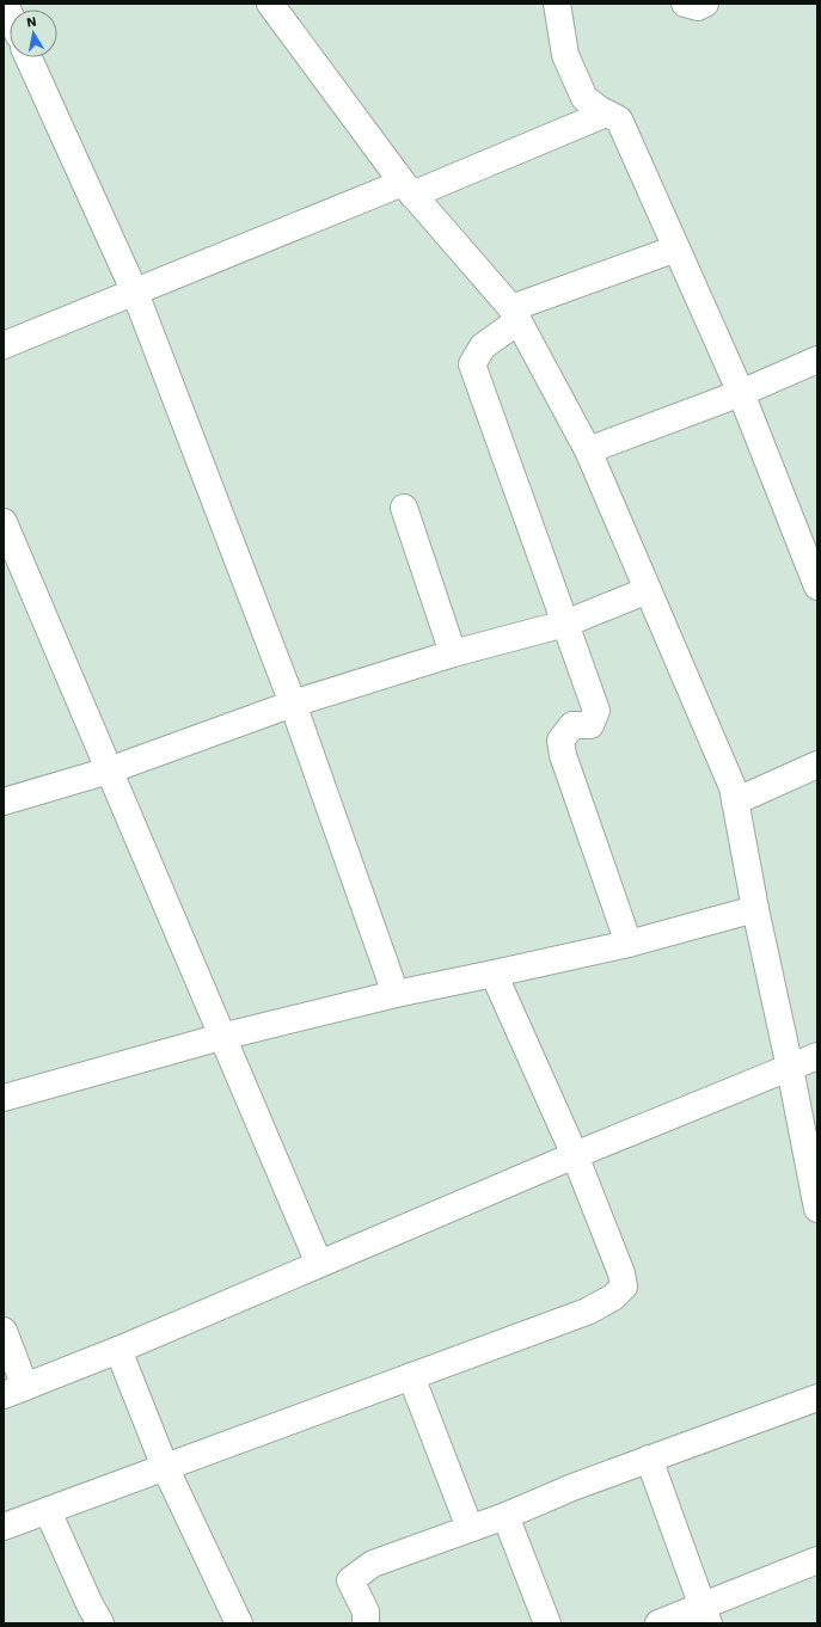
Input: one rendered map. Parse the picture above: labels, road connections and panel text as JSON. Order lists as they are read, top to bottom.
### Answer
{
  "north": "top"
}
